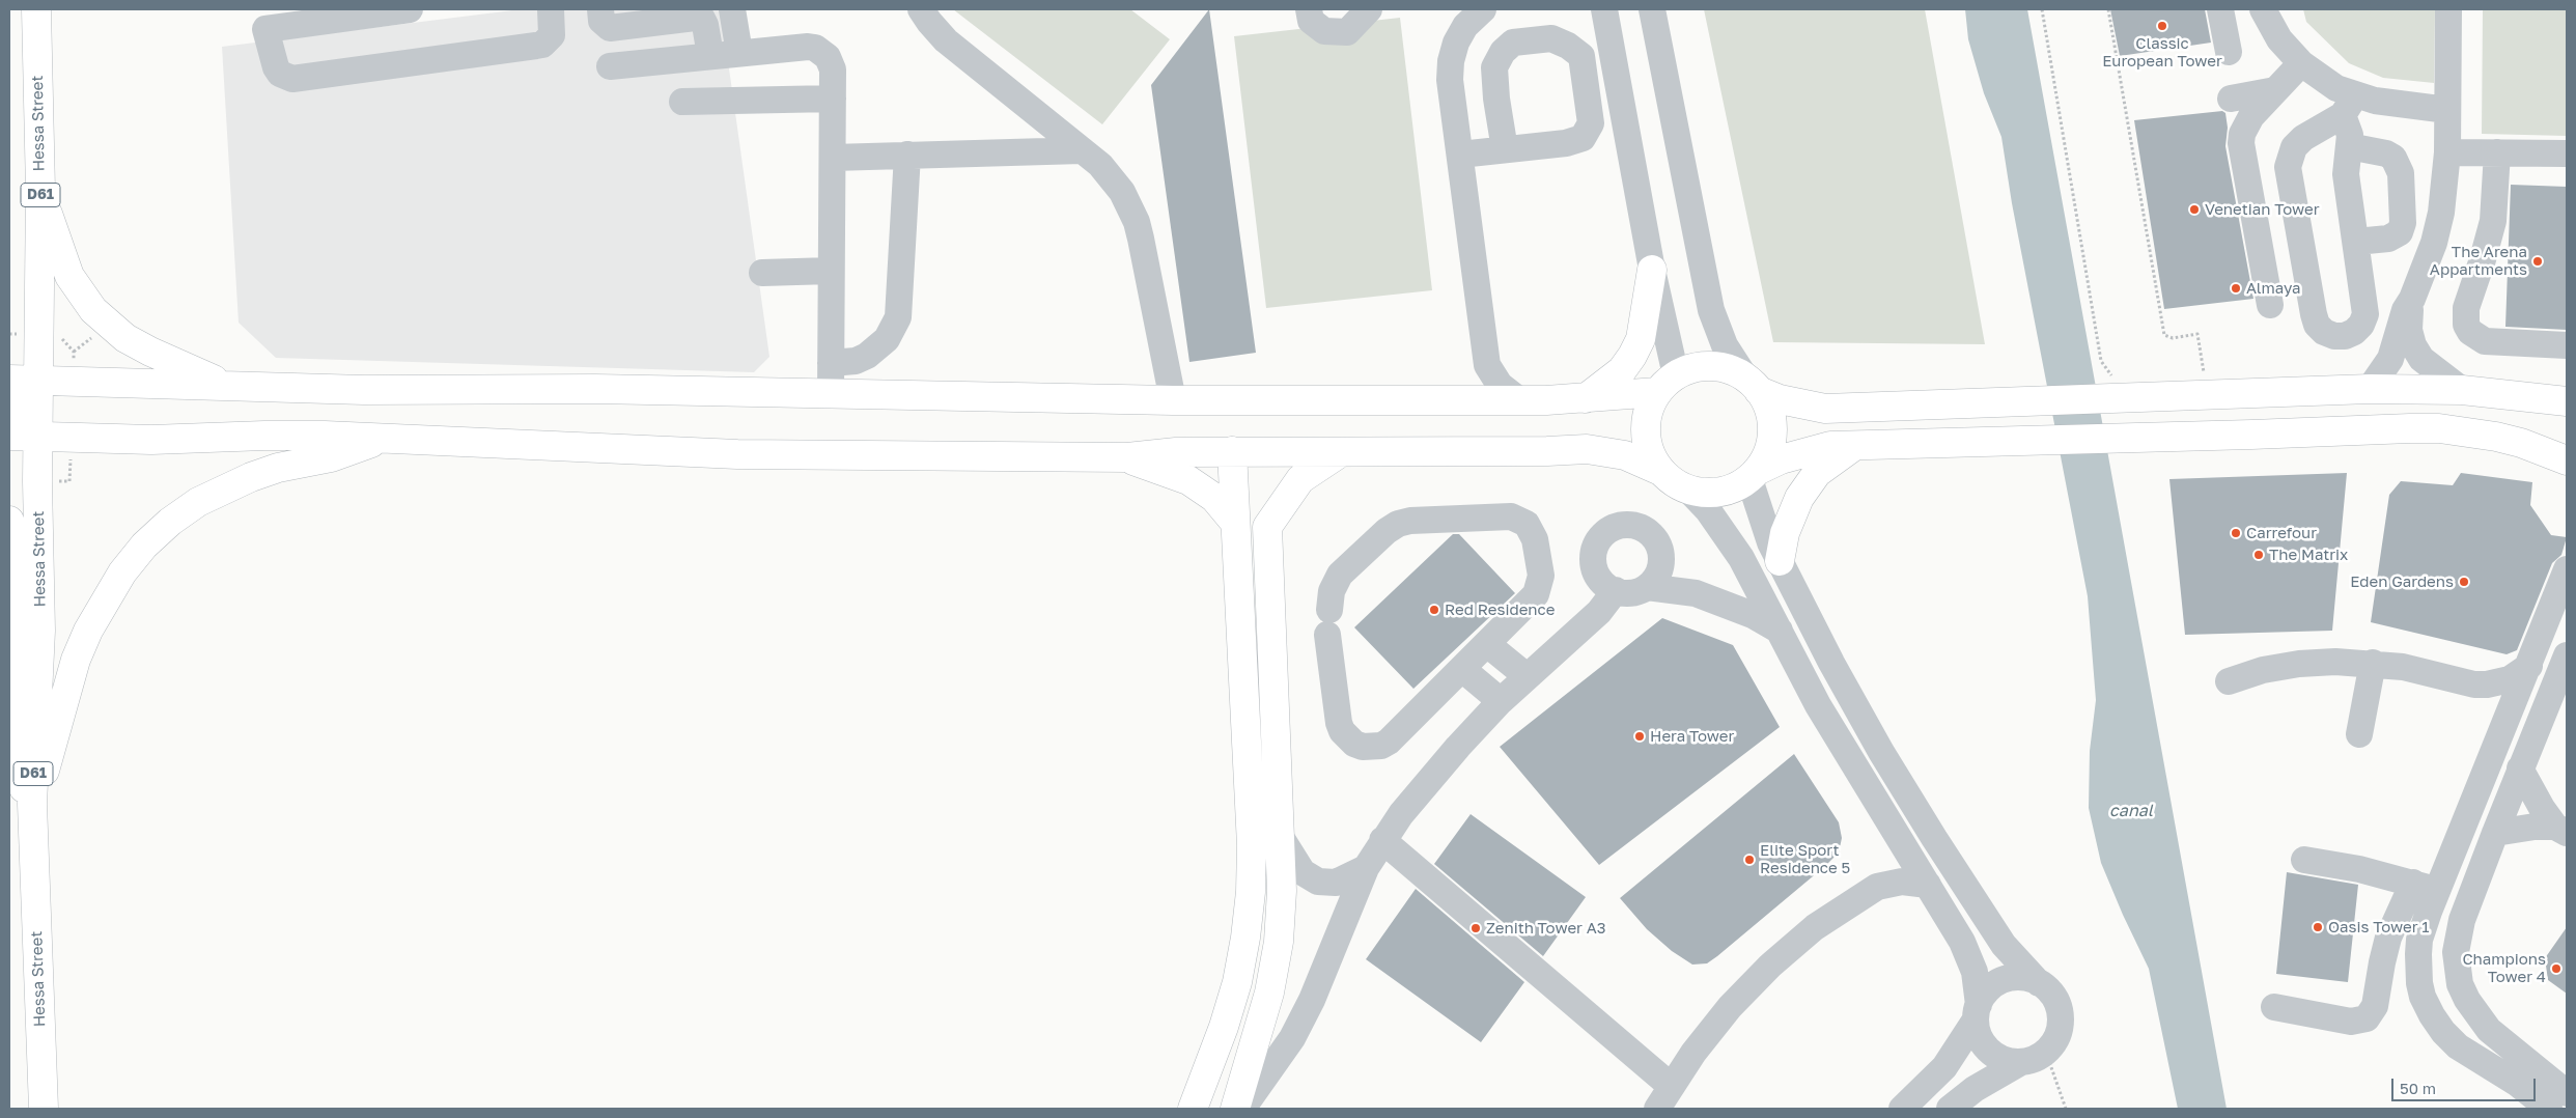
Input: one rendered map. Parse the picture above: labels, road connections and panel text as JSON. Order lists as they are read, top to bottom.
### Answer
{
  "streets": {
    "main road": ["Hessa Street", "D61"]
  },
  "water": ["canal"],
  "places": [
    "Classic European Tower",
    "Venetian Tower",
    "The Arena Appartments",
    "Almaya",
    "Carrefour",
    "The Matrix",
    "Eden Gardens",
    "Red Residence",
    "Hera Tower",
    "Elite Sport Residence 5",
    "Oasis Tower 1",
    "Zenith Tower A3",
    "Champions Tower 4"
  ],
  "scale_bar": "50 m"
}
